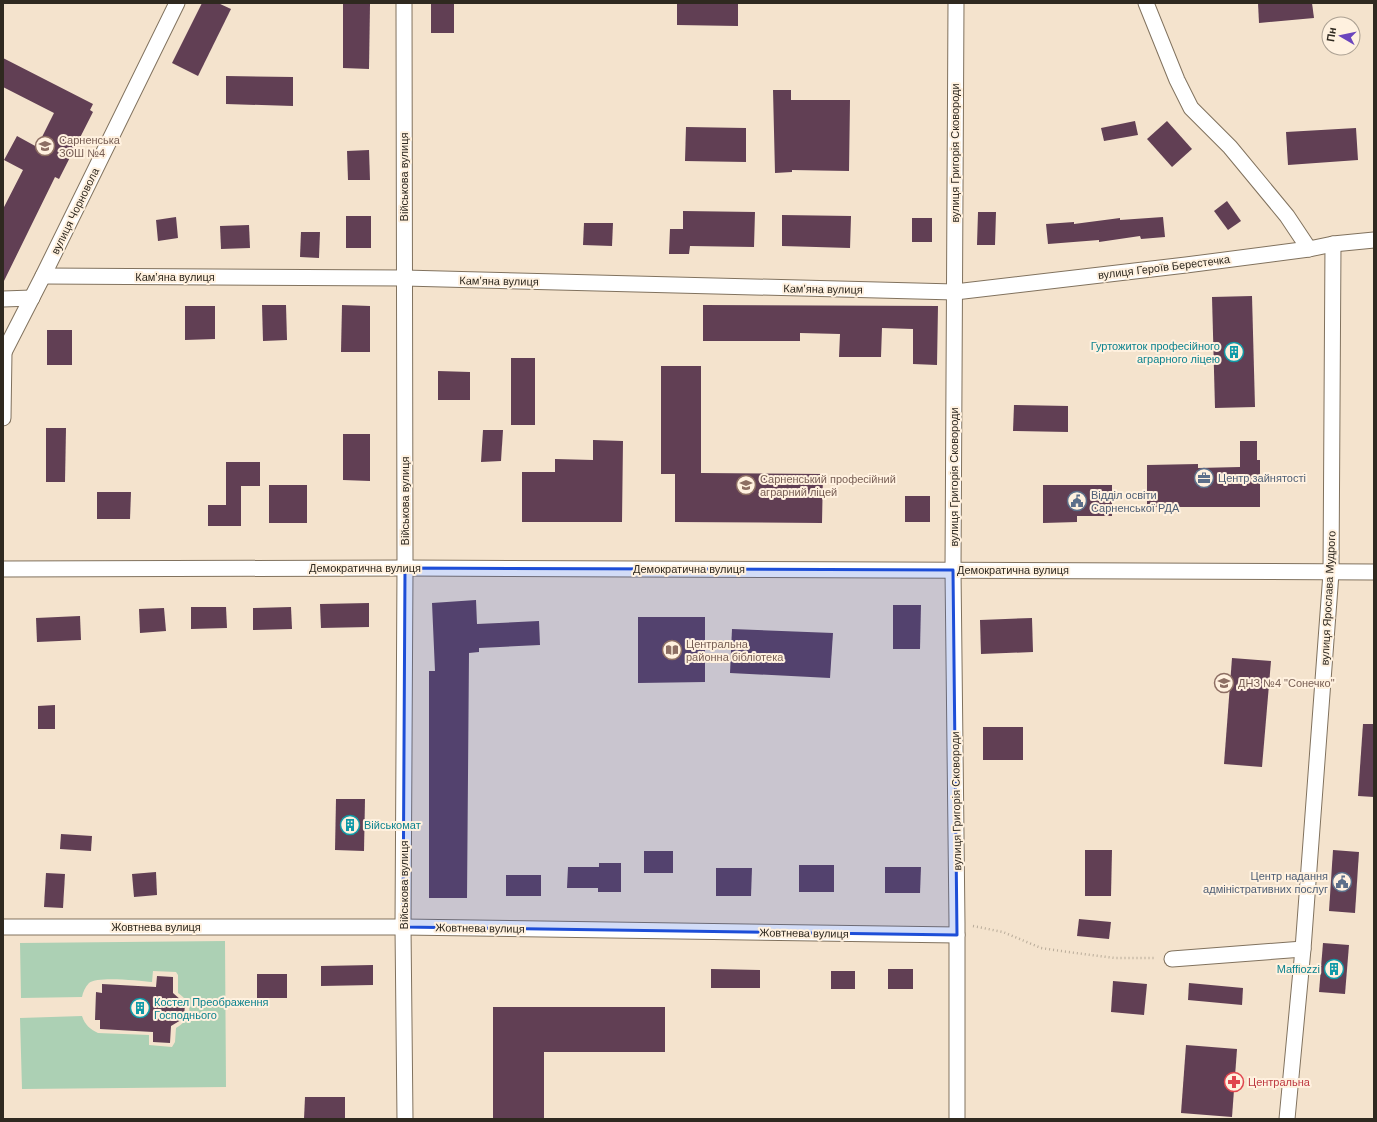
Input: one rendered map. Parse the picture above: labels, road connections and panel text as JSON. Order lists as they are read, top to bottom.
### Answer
{
  "streets": {
    "street": [
      "вулиця Григорія Сковороди",
      "Військова вулиця",
      "вулиця Чорновола",
      "вулиця Героїв Берестечка",
      "Камʼяна вулиця",
      "Демократична вулиця",
      "вулиця Ярослава Мудрого",
      "Жовтнева вулиця"
    ]
  },
  "crossings": [
    ["вулиця Григорія Сковороди", "вулиця Героїв Берестечка"],
    ["вулиця Григорія Сковороди", "Камʼяна вулиця"],
    ["вулиця Григорія Сковороди", "Демократична вулиця"],
    ["вулиця Григорія Сковороди", "Жовтнева вулиця"],
    ["Військова вулиця", "Камʼяна вулиця"],
    ["Військова вулиця", "Демократична вулиця"],
    ["Військова вулиця", "Жовтнева вулиця"],
    ["вулиця Чорновола", "Камʼяна вулиця"],
    ["вулиця Героїв Берестечка", "Камʼяна вулиця"],
    ["вулиця Героїв Берестечка", "вулиця Ярослава Мудрого"],
    ["Демократична вулиця", "вулиця Ярослава Мудрого"]
  ],
  "places": {
    "school or university": ["Сарненська ЗОШ №4", "Сарненський професійний аграрний ліцей", "ДНЗ №4 \"Сонечко\""],
    "building": [
      "Гуртожиток професійного аграрного ліцею",
      "Військомат",
      "Maffiozzi",
      "Костел Преображення Господнього"
    ],
    "office": ["Центр зайнятості"],
    "public building": ["Відділ освіти Сарненської РДА", "Центр надання адміністративних послуг"],
    "library": ["Центральна районна бібліотека"],
    "pharmacy": ["Центральна"]
  },
  "north": "left"
}
